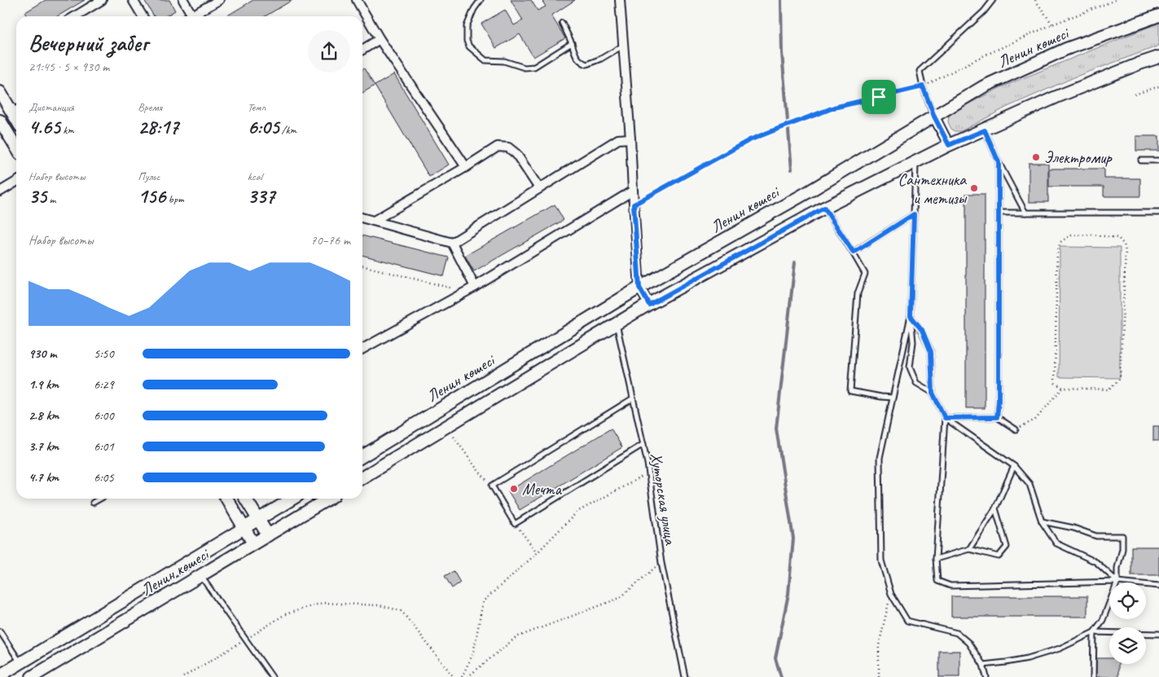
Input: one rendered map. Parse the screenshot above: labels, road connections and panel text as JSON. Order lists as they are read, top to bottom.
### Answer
{
  "streets": {
    "main road": ["Ленин көшесі"],
    "lane": ["Хуторская улица"]
  },
  "places": ["Электромир", "Сантехника и метизы", "Мечта"],
  "page": {
    "heading": ["Вечерний забег", "21:45 · 5 × 930 m"],
    "stats": [
      ["Дистанция", "4.65 km"],
      ["Время", "28:17"],
      ["Темп", "6:05 /km"],
      ["Набор высоты", "35 m"],
      ["Пульс", "156 bpm"],
      ["kcal", "337"]
    ],
    "chart": ["Набор высоты", "70–76 m"],
    "list": [
      {
        "name": "930 m",
        "note": "5:50"
      },
      {
        "name": "1.9 km",
        "note": "6:29"
      },
      {
        "name": "2.8 km",
        "note": "6:00"
      },
      {
        "name": "3.7 km",
        "note": "6:01"
      },
      {
        "name": "4.7 km",
        "note": "6:05"
      }
    ]
  }
}
